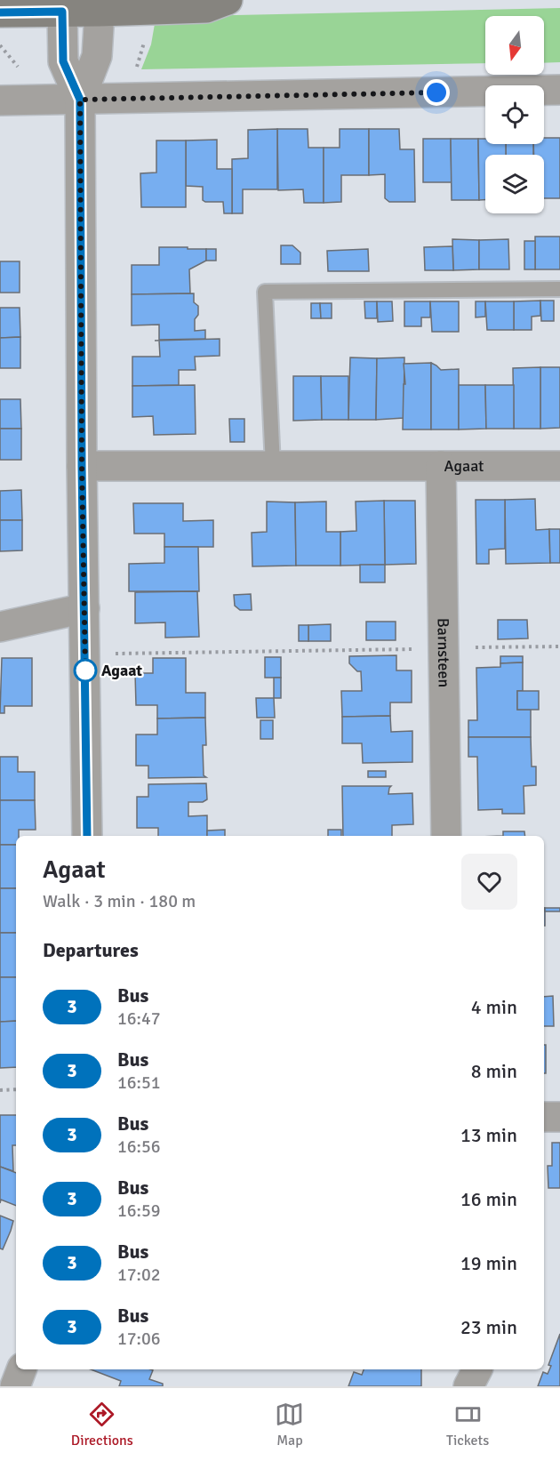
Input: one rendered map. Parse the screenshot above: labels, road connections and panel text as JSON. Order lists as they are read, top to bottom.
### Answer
{
  "streets": {
    "street": ["Agaat", "Barnsteen"]
  },
  "crossings": [
    ["Agaat", "Barnsteen"]
  ],
  "places": ["Agaat"],
  "lines": ["bus line 3"],
  "north": "bottom",
  "page": {
    "heading": [
      ["Agaat", "Walk · 3 min · 180 m"],
      "Departures"
    ],
    "list": [
      {
        "mark": "3",
        "name": "Bus",
        "note": "16:47",
        "value": "4 min"
      },
      {
        "mark": "3",
        "name": "Bus",
        "note": "16:51",
        "value": "8 min"
      },
      {
        "mark": "3",
        "name": "Bus",
        "note": "16:56",
        "value": "13 min"
      },
      {
        "mark": "3",
        "name": "Bus",
        "note": "16:59",
        "value": "16 min"
      },
      {
        "mark": "3",
        "name": "Bus",
        "note": "17:02",
        "value": "19 min"
      },
      {
        "mark": "3",
        "name": "Bus",
        "note": "17:06",
        "value": "23 min"
      }
    ],
    "tabs": ["Directions", "Map", "Tickets"]
  }
}
